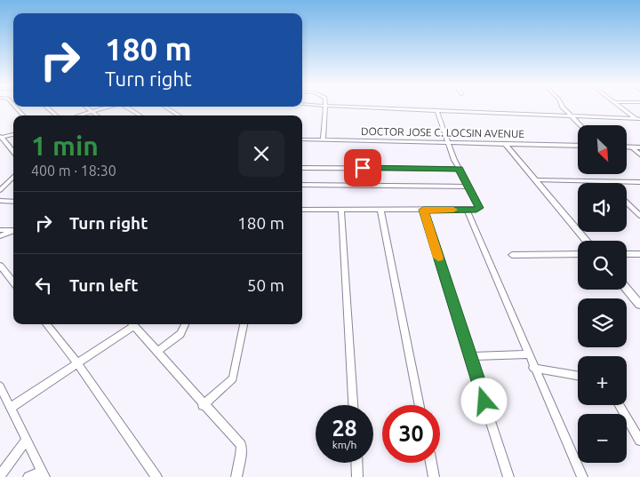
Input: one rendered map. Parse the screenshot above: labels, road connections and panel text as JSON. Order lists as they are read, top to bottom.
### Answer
{
  "streets": {
    "street": ["DOCTOR JOSE C. LOCSIN AVENUE"]
  },
  "north": "bottom right",
  "page": {
    "turn": ["180 m", "Turn right"],
    "heading": ["1 min", "400 m · 18:30"],
    "map_buttons": ["+", "−"],
    "list": [
      {
        "name": "Turn right",
        "value": "180 m"
      },
      {
        "name": "Turn left",
        "value": "50 m"
      }
    ],
    "speed": "28 km/h",
    "limit": "30"
  }
}
